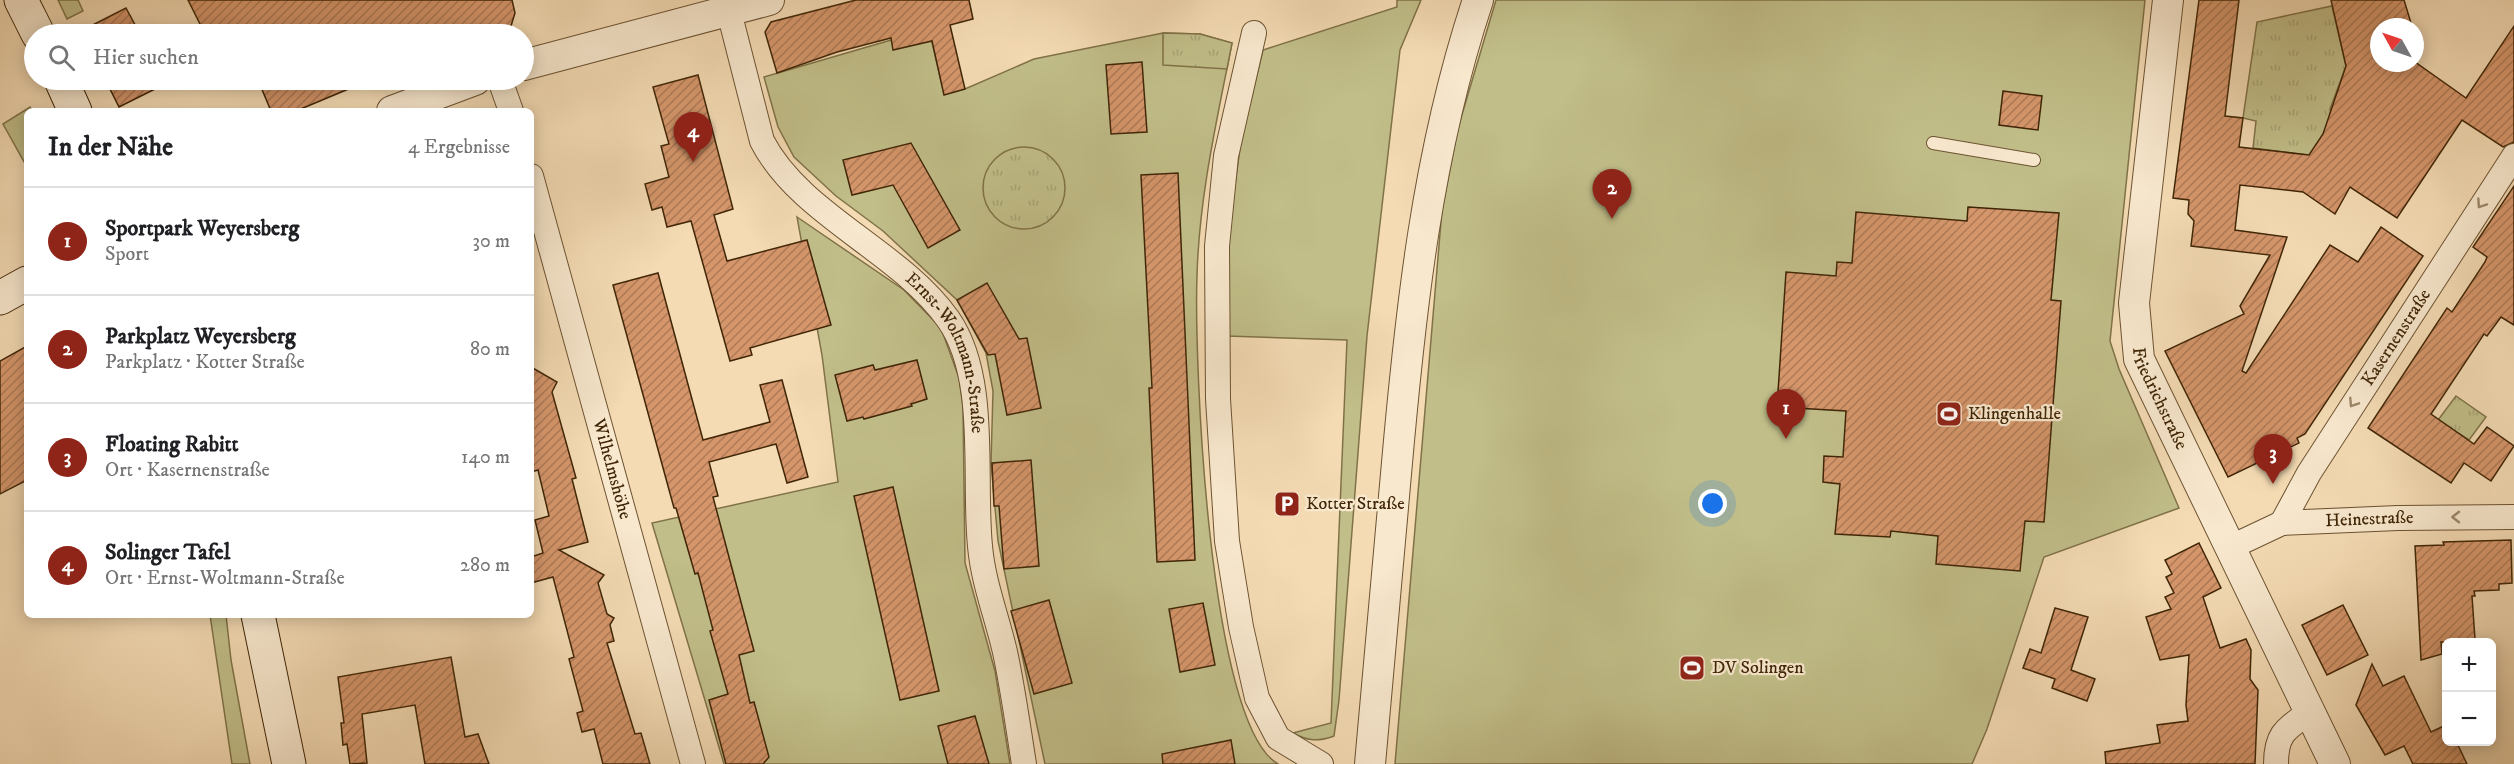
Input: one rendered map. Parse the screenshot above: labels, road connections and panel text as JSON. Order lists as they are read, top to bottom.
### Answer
{
  "streets": {
    "street": [
      "Kasernenstraße",
      "Ernst-Woltmann-Straße",
      "Friedrichstraße",
      "Wilhelmshöhe",
      "Heinestraße"
    ]
  },
  "crossings": [
    ["Kasernenstraße", "Heinestraße"],
    ["Friedrichstraße", "Heinestraße"]
  ],
  "one_way": ["Kasernenstraße", "Heinestraße"],
  "places": {
    "sports": ["Klingenhalle", "DV Solingen"],
    "parking": ["Kotter Straße"]
  },
  "north": "top left",
  "page": {
    "search": "Hier suchen",
    "heading": ["In der Nähe", "4 Ergebnisse"],
    "pins": [
      "4",
      "2",
      "1",
      "3"
    ],
    "list": [
      {
        "mark": "1",
        "name": "Sportpark Weyersberg",
        "note": "Sport",
        "value": "30 m"
      },
      {
        "mark": "2",
        "name": "Parkplatz Weyersberg",
        "note": "Parkplatz · Kotter Straße",
        "value": "80 m"
      },
      {
        "mark": "3",
        "name": "Floating Rabitt",
        "note": "Ort · Kasernenstraße",
        "value": "140 m"
      },
      {
        "mark": "4",
        "name": "Solinger Tafel",
        "note": "Ort · Ernst-Woltmann-Straße",
        "value": "280 m"
      }
    ],
    "map_buttons": ["+", "−"]
  }
}
